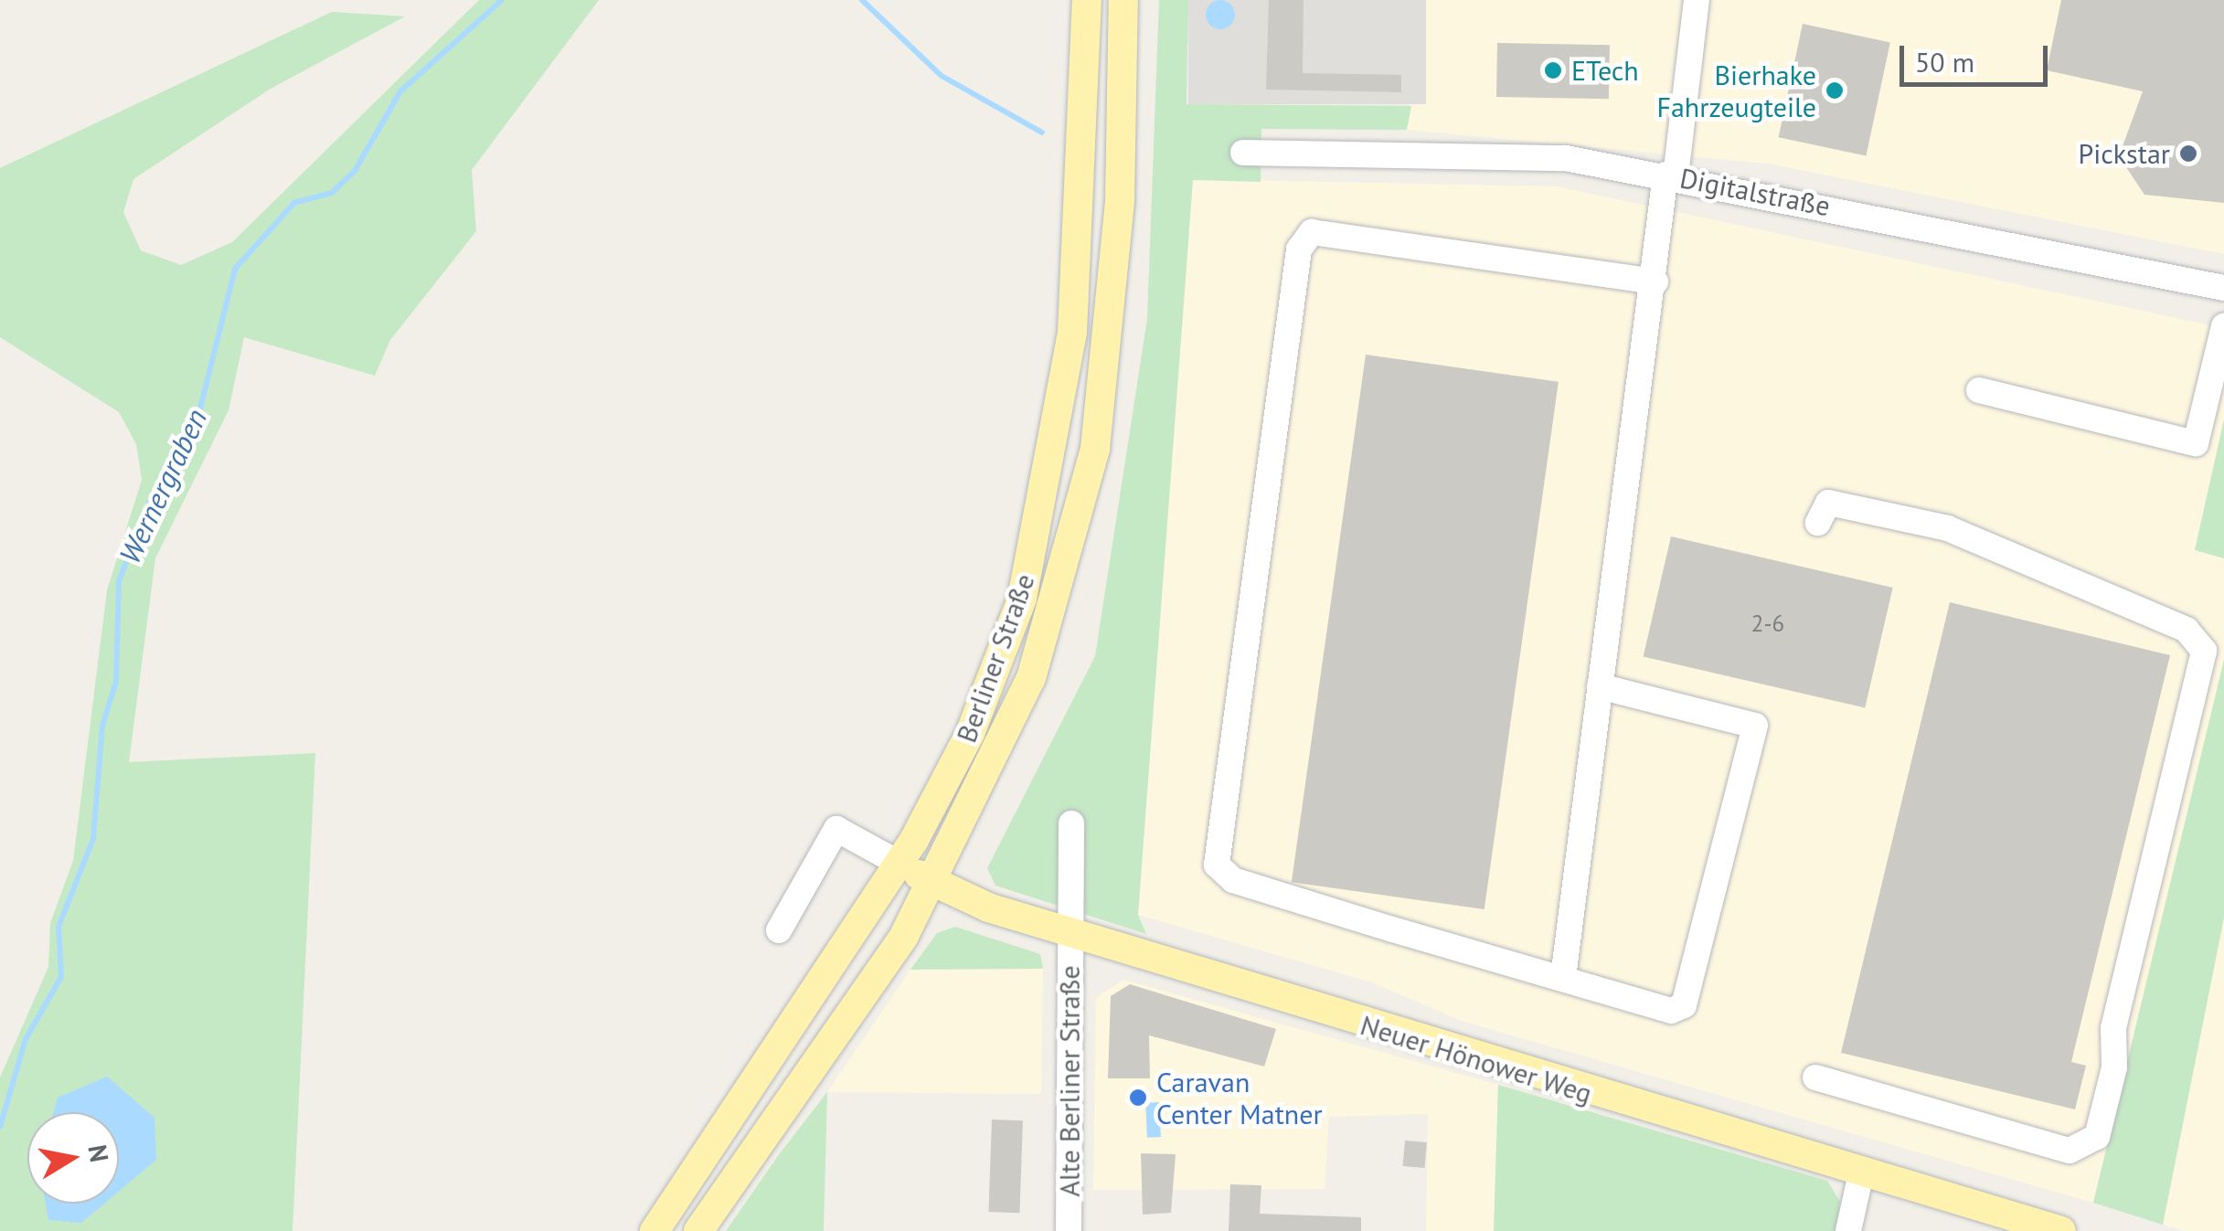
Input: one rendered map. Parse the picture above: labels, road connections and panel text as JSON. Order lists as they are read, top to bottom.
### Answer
{
  "streets": {
    "main road": ["Berliner Straße", "Neuer Hönower Weg"],
    "street": ["Digitalstraße", "Alte Berliner Straße"]
  },
  "crossings": [
    ["Berliner Straße", "Neuer Hönower Weg"],
    ["Neuer Hönower Weg", "Alte Berliner Straße"]
  ],
  "water": ["Wernergraben"],
  "places": [
    "ETech",
    "Bierhake Fahrzeugteile",
    "Pickstar",
    "Caravan Center Matner"
  ],
  "house_numbers": ["2-6"],
  "scale_bar": "50 m",
  "north": "right"
}
